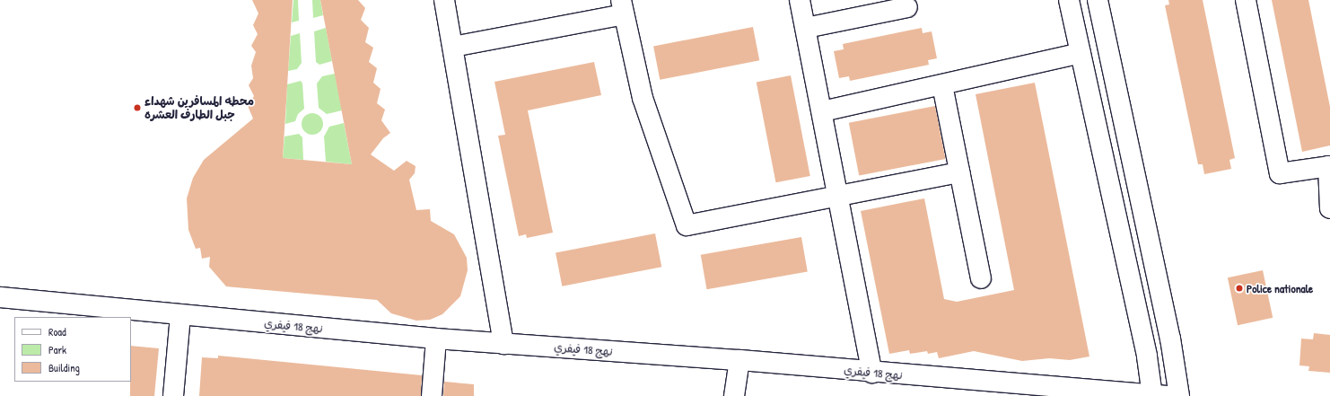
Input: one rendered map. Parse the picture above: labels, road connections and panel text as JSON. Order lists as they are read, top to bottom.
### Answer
{
  "streets": {
    "street": ["نهج 18 فيفري"]
  },
  "places": ["محطه المسافرين شهداء جبل الطارف العشره", "Police nationale"],
  "legend": ["Road", "Park", "Building"]
}
